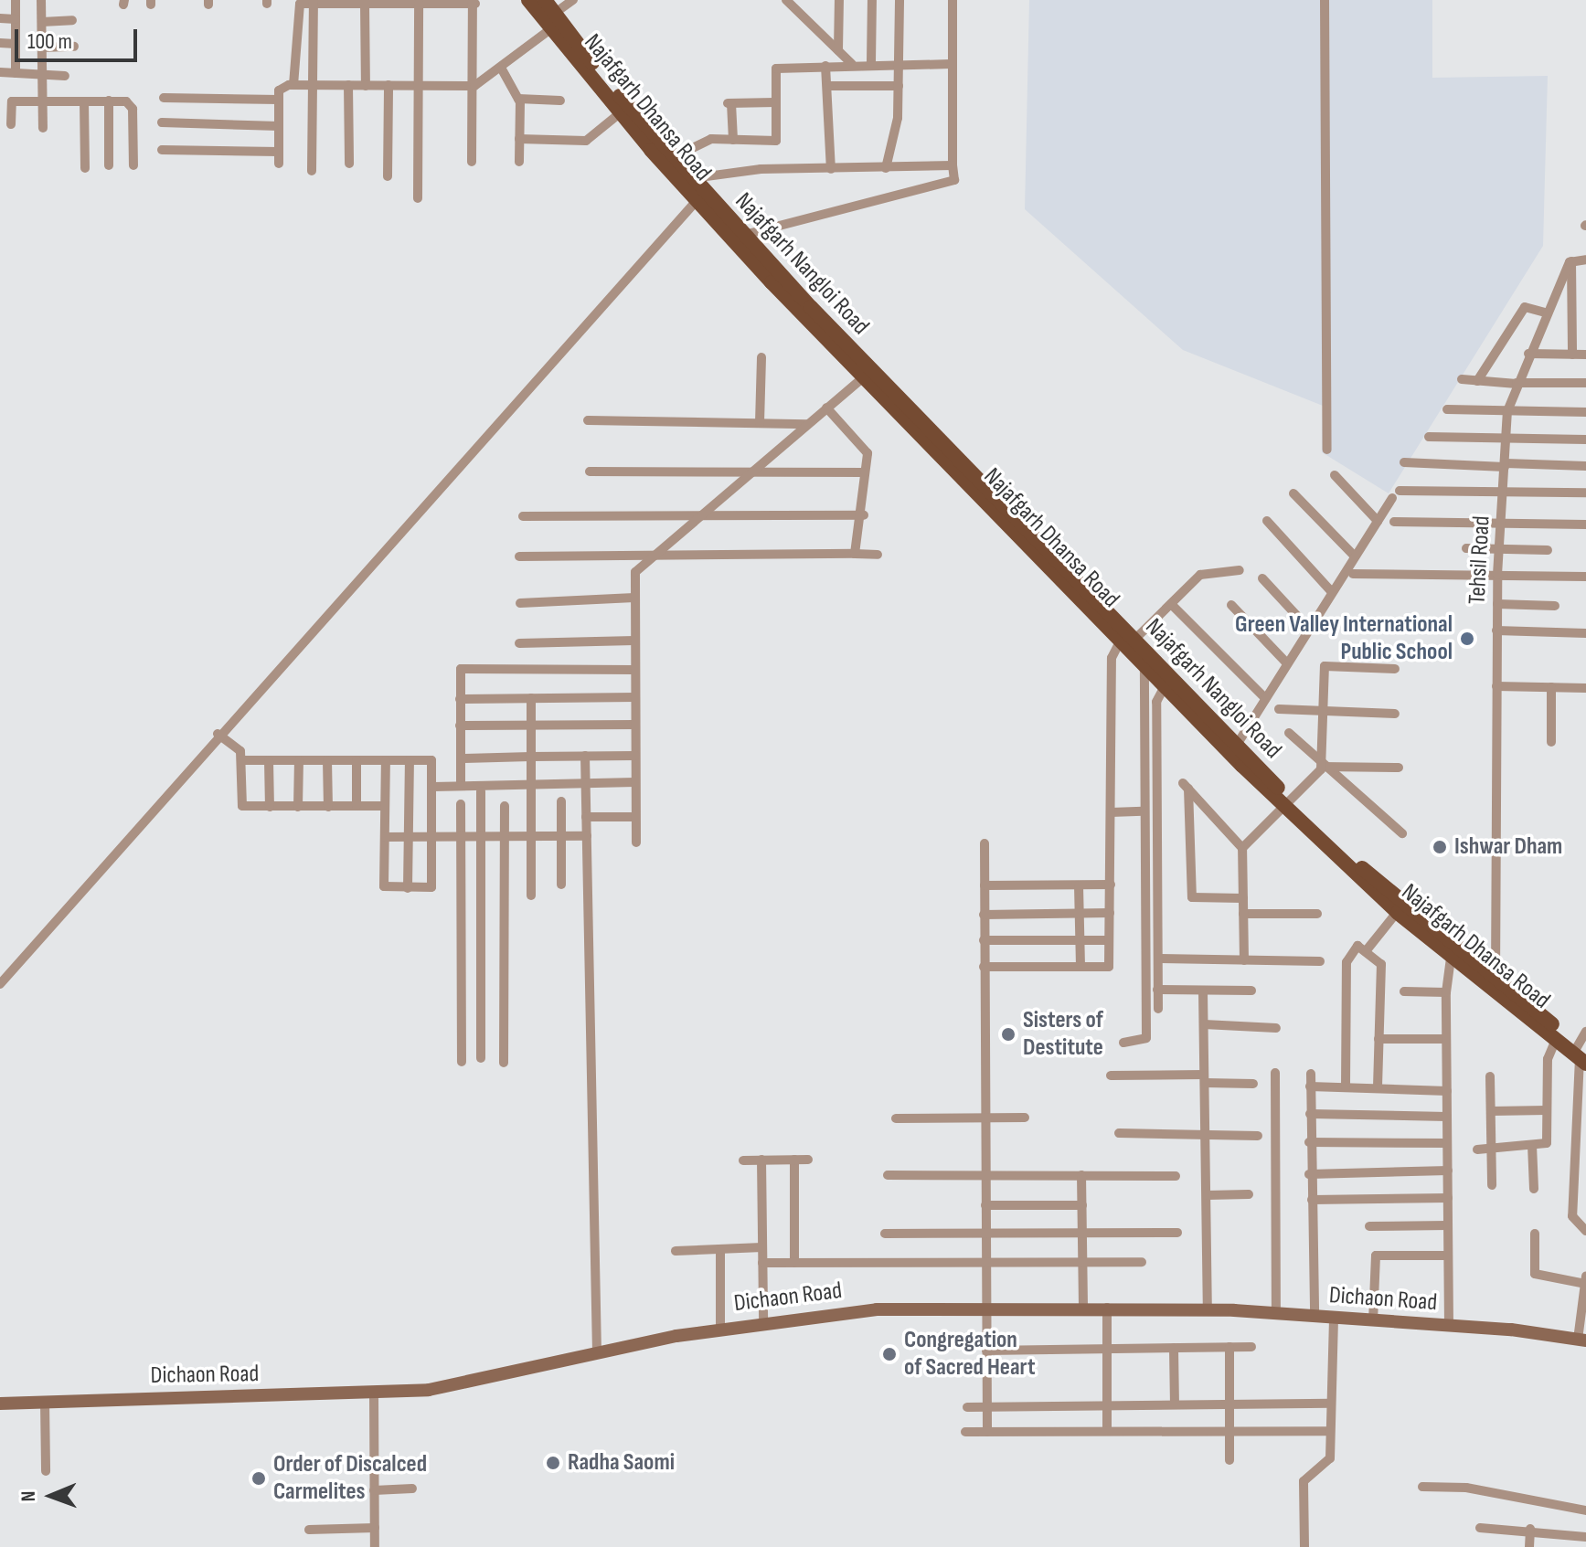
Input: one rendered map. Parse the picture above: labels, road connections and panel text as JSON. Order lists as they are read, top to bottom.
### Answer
{
  "streets": {
    "main road": ["Najafgarh Dhansa Road", "Najafgarh Nangloi Road"],
    "street": ["Tehsil Road", "Dichaon Road"]
  },
  "crossings": [
    ["Najafgarh Dhansa Road", "Najafgarh Nangloi Road"],
    ["Najafgarh Nangloi Road", "Tehsil Road"]
  ],
  "places": [
    "Green Valley International Public School",
    "Ishwar Dham",
    "Sisters of Destitute",
    "Congregation of Sacred Heart",
    "Radha Saomi",
    "Order of Discalced Carmelites"
  ],
  "scale_bar": "100 m",
  "north": "left"
}
